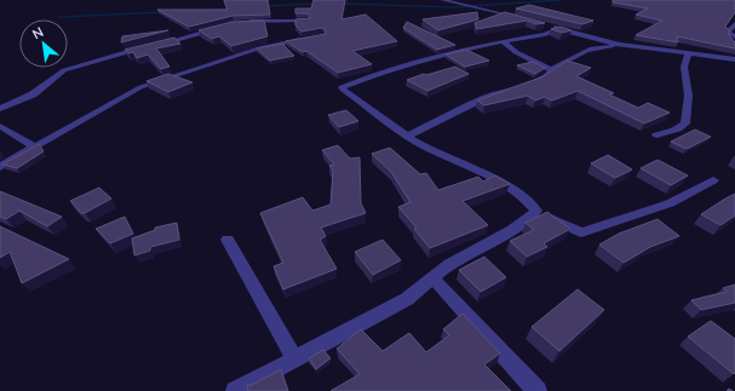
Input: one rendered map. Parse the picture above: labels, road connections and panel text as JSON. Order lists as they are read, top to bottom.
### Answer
{
  "north": "top left"
}
